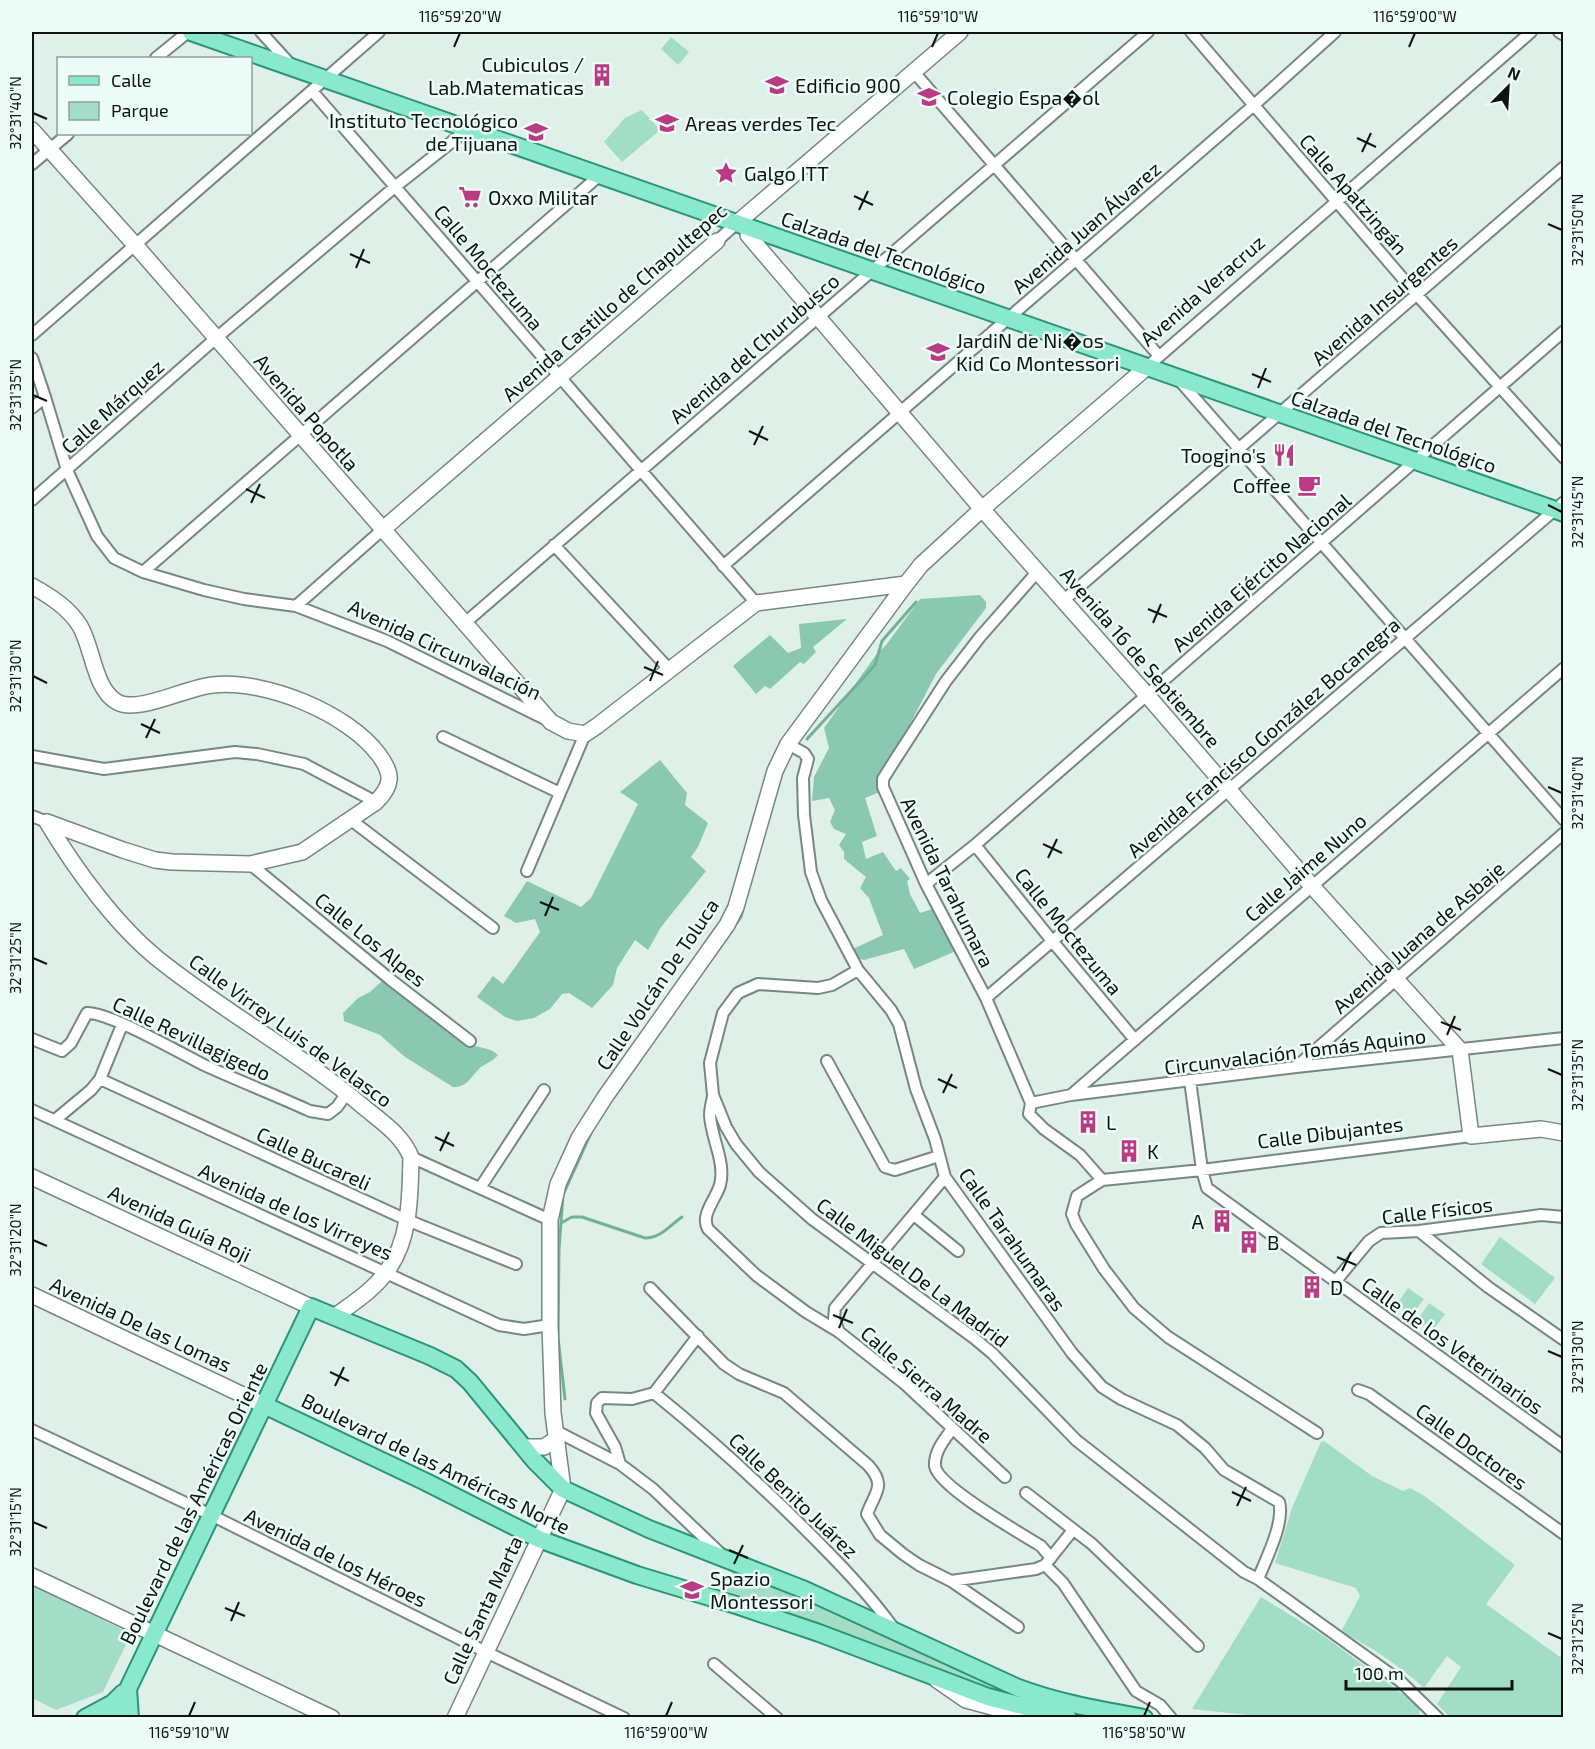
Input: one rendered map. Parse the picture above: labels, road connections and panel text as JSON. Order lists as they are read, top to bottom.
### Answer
{
  "streets": {
    "main road": ["Calzada del Tecnológico", "Boulevard de las Américas Norte", "Boulevard de las Américas Oriente"],
    "street": [
      "Calle Apatzingán",
      "Avenida Juan Álvarez",
      "Calle Moctezuma",
      "Avenida Veracruz",
      "Avenida Insurgentes",
      "Avenida Castillo de Chapultepec",
      "Avenida del Churubusco",
      "Calle Márquez",
      "Avenida Popotla",
      "Avenida Ejército Nacional",
      "Avenida Circunvalación",
      "Avenida 16 de Septiembre",
      "Avenida Francisco González Bocanegra",
      "Calle Jaime Nuno",
      "Avenida Tarahumara",
      "Avenida Juana de Asbaje",
      "Calle Los Alpes",
      "Calle Volcán De Toluca",
      "Calle Virrey Luis de Velasco",
      "Calle Revillagigedo",
      "Circunvalación Tomás Aquino",
      "Calle Dibujantes",
      "Calle Bucareli",
      "Calle Físicos",
      "Avenida de los Virreyes",
      "Avenida Guía Roji",
      "Calle Tarahumaras",
      "Calle Miguel De La Madrid",
      "Avenida De las Lomas",
      "Calle de los Veterinarios",
      "Calle Sierra Madre",
      "Calle Doctores",
      "Calle Benito Juárez",
      "Avenida de los Héroes",
      "Calle Santa Marta"
    ]
  },
  "crossings": [
    ["Calle Apatzingán", "Avenida Juan Álvarez"],
    ["Calle Apatzingán", "Avenida Veracruz"],
    ["Calle Apatzingán", "Avenida Insurgentes"],
    ["Calle Apatzingán", "Avenida Ejército Nacional"],
    ["Avenida Juan Álvarez", "Calzada del Tecnológico"],
    ["Avenida Juan Álvarez", "Calle Moctezuma"],
    ["Avenida Juan Álvarez", "Avenida 16 de Septiembre"],
    ["Calzada del Tecnológico", "Avenida Veracruz"],
    ["Calzada del Tecnológico", "Avenida Insurgentes"],
    ["Calzada del Tecnológico", "Avenida Castillo de Chapultepec"],
    ["Calzada del Tecnológico", "Avenida del Churubusco"],
    ["Calzada del Tecnológico", "Calle Márquez"],
    ["Calzada del Tecnológico", "Avenida Ejército Nacional"],
    ["Calzada del Tecnológico", "Avenida 16 de Septiembre"],
    ["Calzada del Tecnológico", "Avenida Francisco González Bocanegra"],
    ["Calle Moctezuma", "Avenida Castillo de Chapultepec"],
    ["Calle Moctezuma", "Avenida del Churubusco"],
    ["Calle Moctezuma", "Calle Márquez"],
    ["Calle Moctezuma", "Avenida Ejército Nacional"],
    ["Calle Moctezuma", "Avenida Francisco González Bocanegra"],
    ["Calle Moctezuma", "Calle Jaime Nuno"],
    ["Avenida Veracruz", "Avenida 16 de Septiembre"],
    ["Avenida Veracruz", "Calle Volcán De Toluca"],
    ["Avenida Insurgentes", "Avenida 16 de Septiembre"],
    ["Avenida Castillo de Chapultepec", "Avenida Popotla"],
    ["Avenida Castillo de Chapultepec", "Avenida Circunvalación"],
    ["Avenida Castillo de Chapultepec", "Avenida 16 de Septiembre"],
    ["Avenida del Churubusco", "Avenida Popotla"],
    ["Avenida del Churubusco", "Avenida 16 de Septiembre"],
    ["Calle Márquez", "Avenida Popotla"],
    ["Calle Márquez", "Avenida Circunvalación"],
    ["Avenida Popotla", "Avenida Circunvalación"],
    ["Avenida Ejército Nacional", "Avenida 16 de Septiembre"],
    ["Avenida Ejército Nacional", "Avenida Tarahumara"],
    ["Avenida 16 de Septiembre", "Avenida Francisco González Bocanegra"],
    ["Avenida 16 de Septiembre", "Calle Jaime Nuno"],
    ["Avenida 16 de Septiembre", "Avenida Tarahumara"],
    ["Avenida 16 de Septiembre", "Avenida Juana de Asbaje"],
    ["Avenida 16 de Septiembre", "Circunvalación Tomás Aquino"],
    ["Avenida Francisco González Bocanegra", "Avenida Tarahumara"],
    ["Calle Jaime Nuno", "Circunvalación Tomás Aquino"],
    ["Avenida Tarahumara", "Circunvalación Tomás Aquino"],
    ["Avenida Tarahumara", "Calle Dibujantes"],
    ["Avenida Juana de Asbaje", "Circunvalación Tomás Aquino"],
    ["Calle Volcán De Toluca", "Avenida de los Virreyes"],
    ["Calle Volcán De Toluca", "Calle Tarahumaras"],
    ["Calle Volcán De Toluca", "Boulevard de las Américas Norte"],
    ["Calle Volcán De Toluca", "Calle Santa Marta"],
    ["Calle Virrey Luis de Velasco", "Calle Revillagigedo"],
    ["Circunvalación Tomás Aquino", "Calle de los Veterinarios"],
    ["Calle Dibujantes", "Calle de los Veterinarios"],
    ["Calle Físicos", "Calle de los Veterinarios"],
    ["Avenida Guía Roji", "Boulevard de las Américas Norte"],
    ["Avenida Guía Roji", "Boulevard de las Américas Oriente"],
    ["Calle Tarahumaras", "Calle Miguel De La Madrid"],
    ["Calle Miguel De La Madrid", "Calle Sierra Madre"],
    ["Avenida De las Lomas", "Boulevard de las Américas Norte"],
    ["Avenida De las Lomas", "Boulevard de las Américas Oriente"],
    ["Boulevard de las Américas Norte", "Calle Benito Juárez"],
    ["Boulevard de las Américas Norte", "Boulevard de las Américas Oriente"],
    ["Boulevard de las Américas Norte", "Calle Santa Marta"],
    ["Boulevard de las Américas Oriente", "Avenida de los Héroes"],
    ["Avenida de los Héroes", "Calle Santa Marta"]
  ],
  "places": {
    "building": [
      "Cubiculos / Lab.Matematicas",
      "L",
      "K",
      "A",
      "B",
      "D"
    ],
    "school or university": [
      "Edificio 900",
      "Colegio Espa�ol",
      "Areas verdes Tec",
      "Instituto Tecnológico de Tijuana",
      "JardiN de Ni�os Kid Co Montessori",
      "Spazio Montessori"
    ],
    "place": ["Galgo ITT"],
    "supermarket": ["Oxxo Militar"],
    "restaurant": ["Toogino's"],
    "cafe": ["Coffee"]
  },
  "legend": ["Calle", "Parque"],
  "scale_bar": "100 m",
  "north": "top right",
  "coordinates": [
    "116°59'20\"W",
    "116°59'10\"W",
    "116°59'00\"W",
    "32°31'40\"N",
    "32°31'50\"N",
    "32°31'35\"N",
    "32°31'45\"N",
    "32°31'30\"N",
    "32°31'25\"N",
    "32°31'20\"N",
    "32°31'15\"N",
    "116°58'50\"W"
  ]
}
